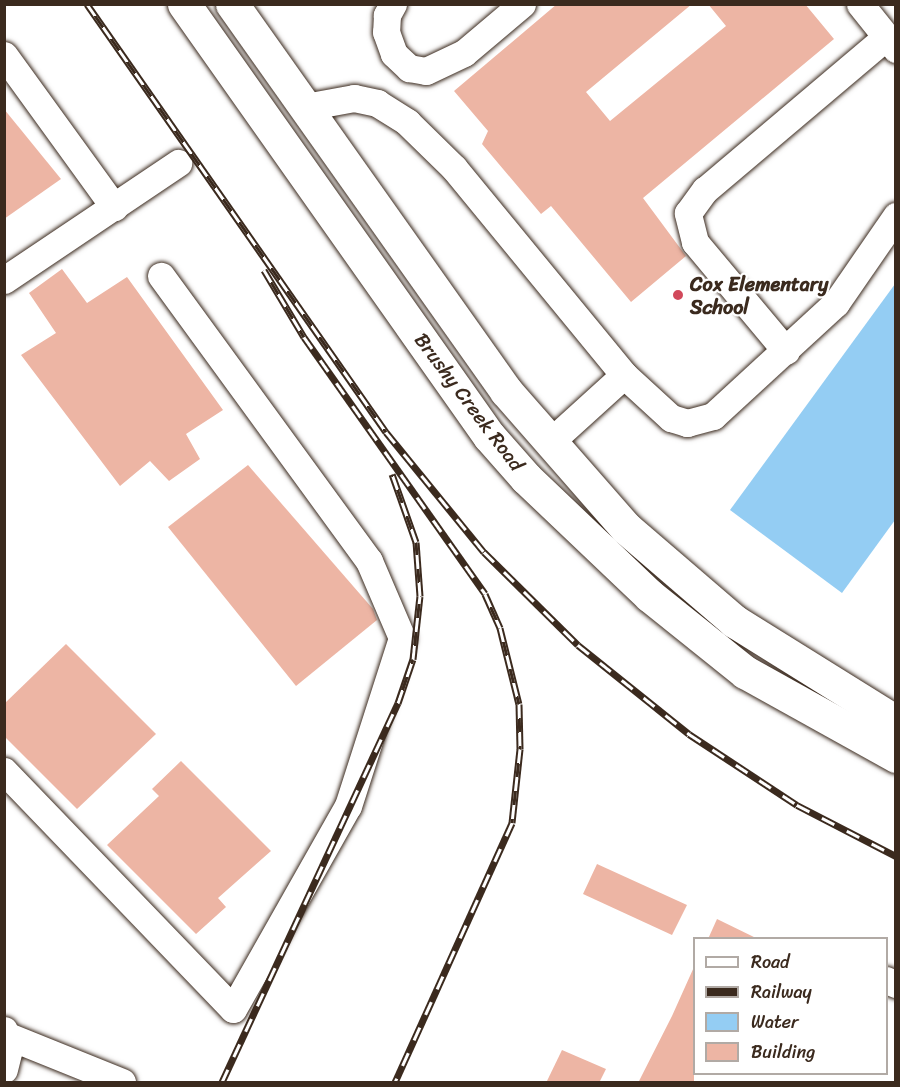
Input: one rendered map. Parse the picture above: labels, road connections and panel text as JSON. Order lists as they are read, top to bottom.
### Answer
{
  "streets": {
    "main road": ["Brushy Creek Road"]
  },
  "places": ["Cox Elementary School"],
  "legend": [
    "Road",
    "Railway",
    "Water",
    "Building"
  ]
}
